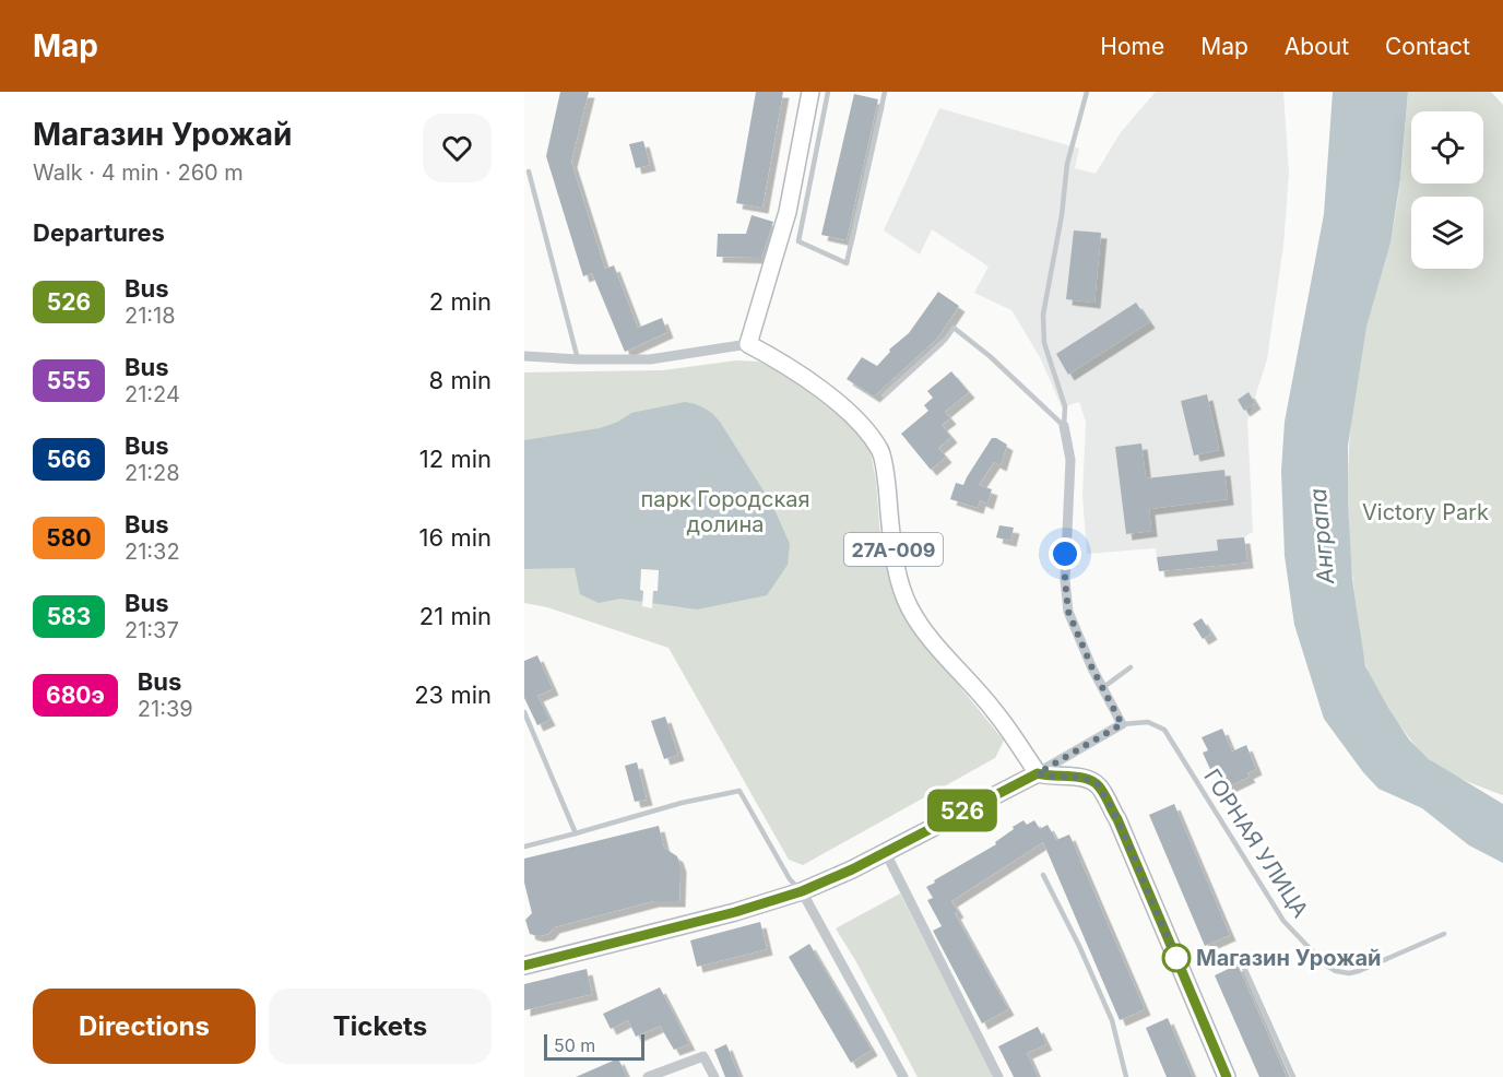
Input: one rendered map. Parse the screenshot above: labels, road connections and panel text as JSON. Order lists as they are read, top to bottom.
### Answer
{
  "streets": {
    "main road": ["27А-009"],
    "lane": ["ГОРНАЯ УЛИЦА"]
  },
  "water": ["Анграпа"],
  "parks": ["парк Городская долина", "Victory Park"],
  "places": ["Магазин Урожай"],
  "lines": ["bus line 526"],
  "scale_bar": "50 m",
  "page": {
    "header": "Map",
    "nav": [
      "Home",
      "Map",
      "About",
      "Contact"
    ],
    "heading": [
      ["Магазин Урожай", "Walk · 4 min · 260 m"],
      "Departures"
    ],
    "on_map": "526",
    "list": [
      {
        "mark": "526",
        "name": "Bus",
        "note": "21:18",
        "value": "2 min"
      },
      {
        "mark": "555",
        "name": "Bus",
        "note": "21:24",
        "value": "8 min"
      },
      {
        "mark": "566",
        "name": "Bus",
        "note": "21:28",
        "value": "12 min"
      },
      {
        "mark": "580",
        "name": "Bus",
        "note": "21:32",
        "value": "16 min"
      },
      {
        "mark": "583",
        "name": "Bus",
        "note": "21:37",
        "value": "21 min"
      },
      {
        "mark": "680э",
        "name": "Bus",
        "note": "21:39",
        "value": "23 min"
      }
    ],
    "buttons": ["Directions", "Tickets"],
    "scale": "50 m"
  }
}
